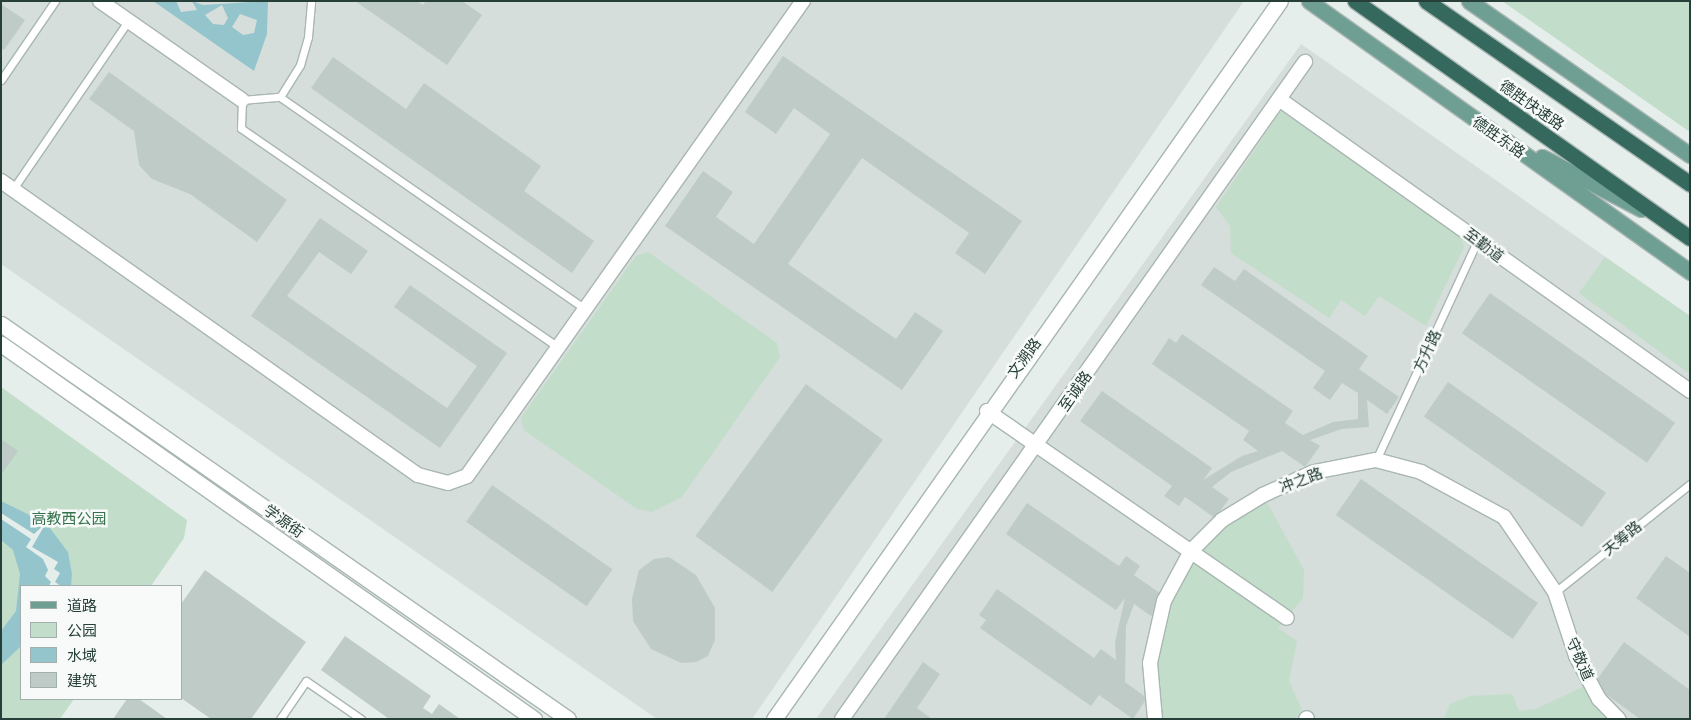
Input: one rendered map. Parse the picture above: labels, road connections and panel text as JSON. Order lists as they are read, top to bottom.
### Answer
{
  "streets": {
    "highway": ["德胜快速路"],
    "main road": ["德胜东路", "文溯路", "学源街"],
    "street": [
      "至勤道",
      "至诚路",
      "冲之路",
      "守敬道"
    ],
    "lane": ["方升路", "天筹路"]
  },
  "crossings": [
    ["至勤道", "方升路"],
    ["至勤道", "至诚路"],
    ["方升路", "冲之路"],
    ["冲之路", "天筹路"],
    ["冲之路", "守敬道"],
    ["天筹路", "守敬道"]
  ],
  "parks": ["高教西公园"],
  "legend": [
    "道路",
    "公园",
    "水域",
    "建筑"
  ]
}
